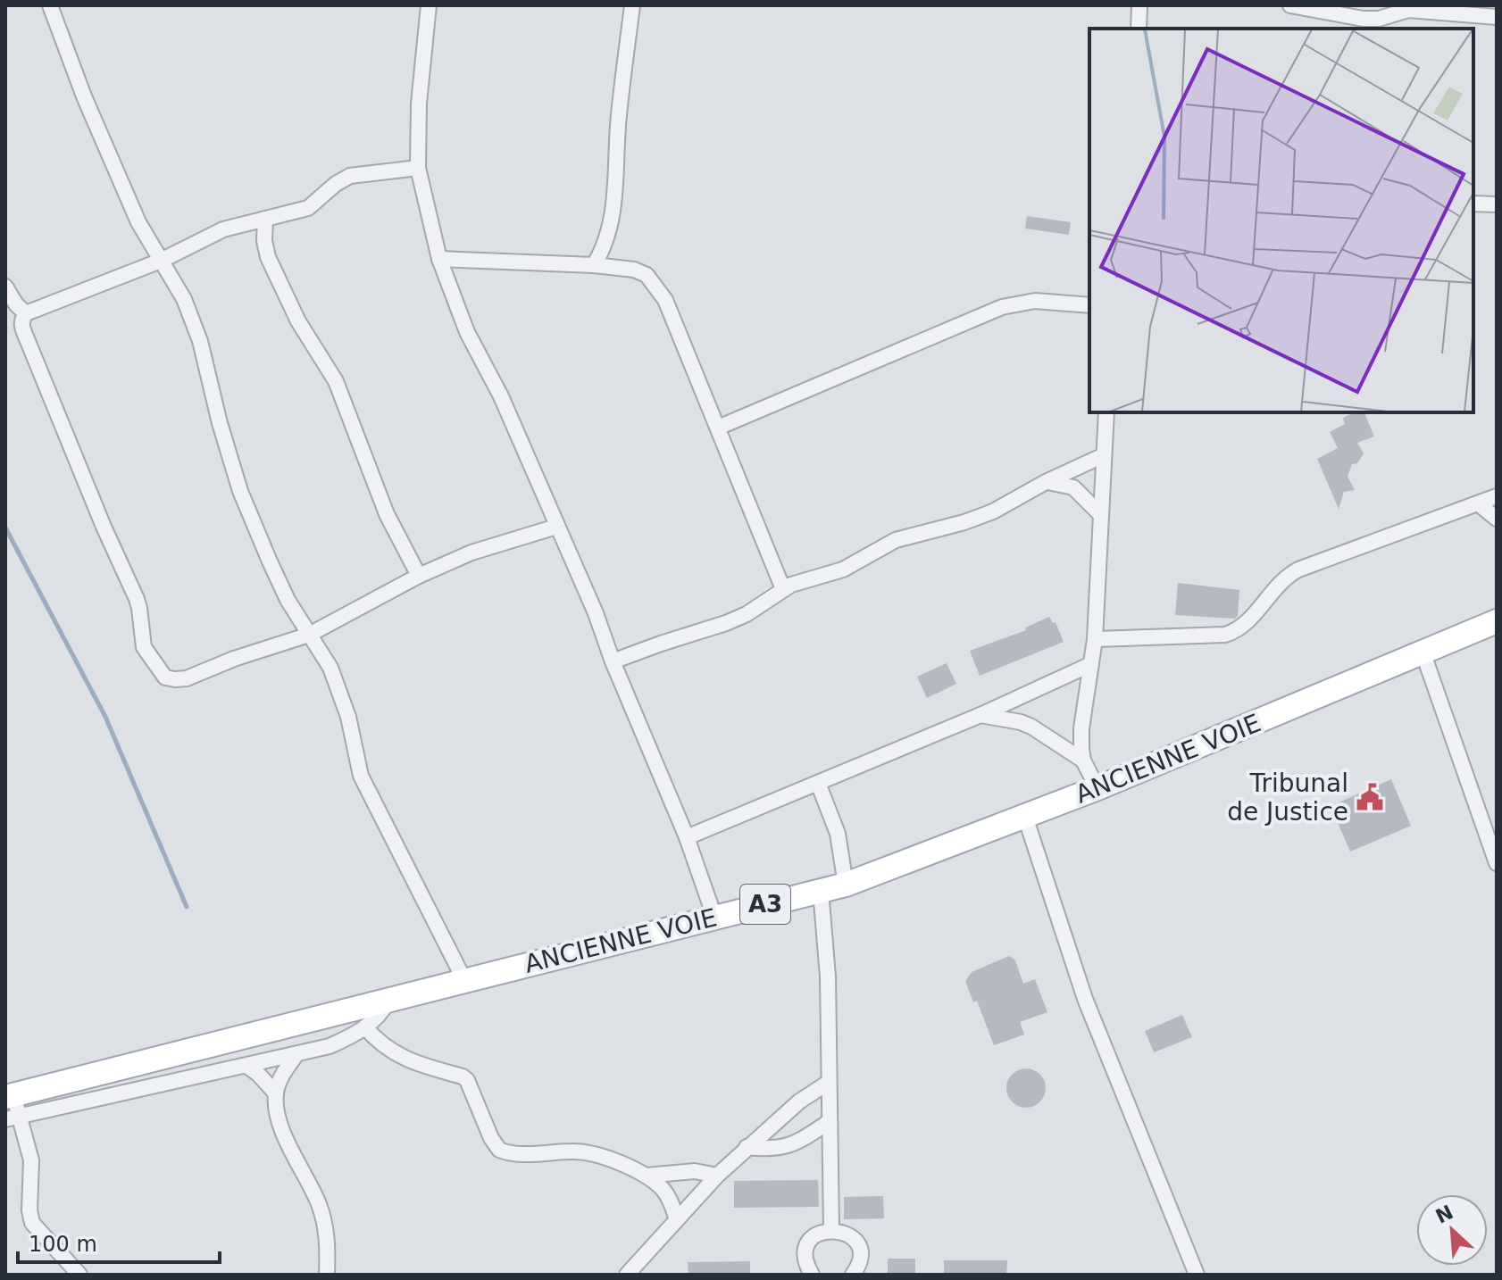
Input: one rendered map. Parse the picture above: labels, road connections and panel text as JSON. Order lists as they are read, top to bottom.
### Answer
{
  "streets": {
    "main road": ["ANCIENNE VOIE", "A3"]
  },
  "places": {
    "public building": ["Tribunal de Justice"]
  },
  "scale_bar": "100 m",
  "north": "top left"
}
